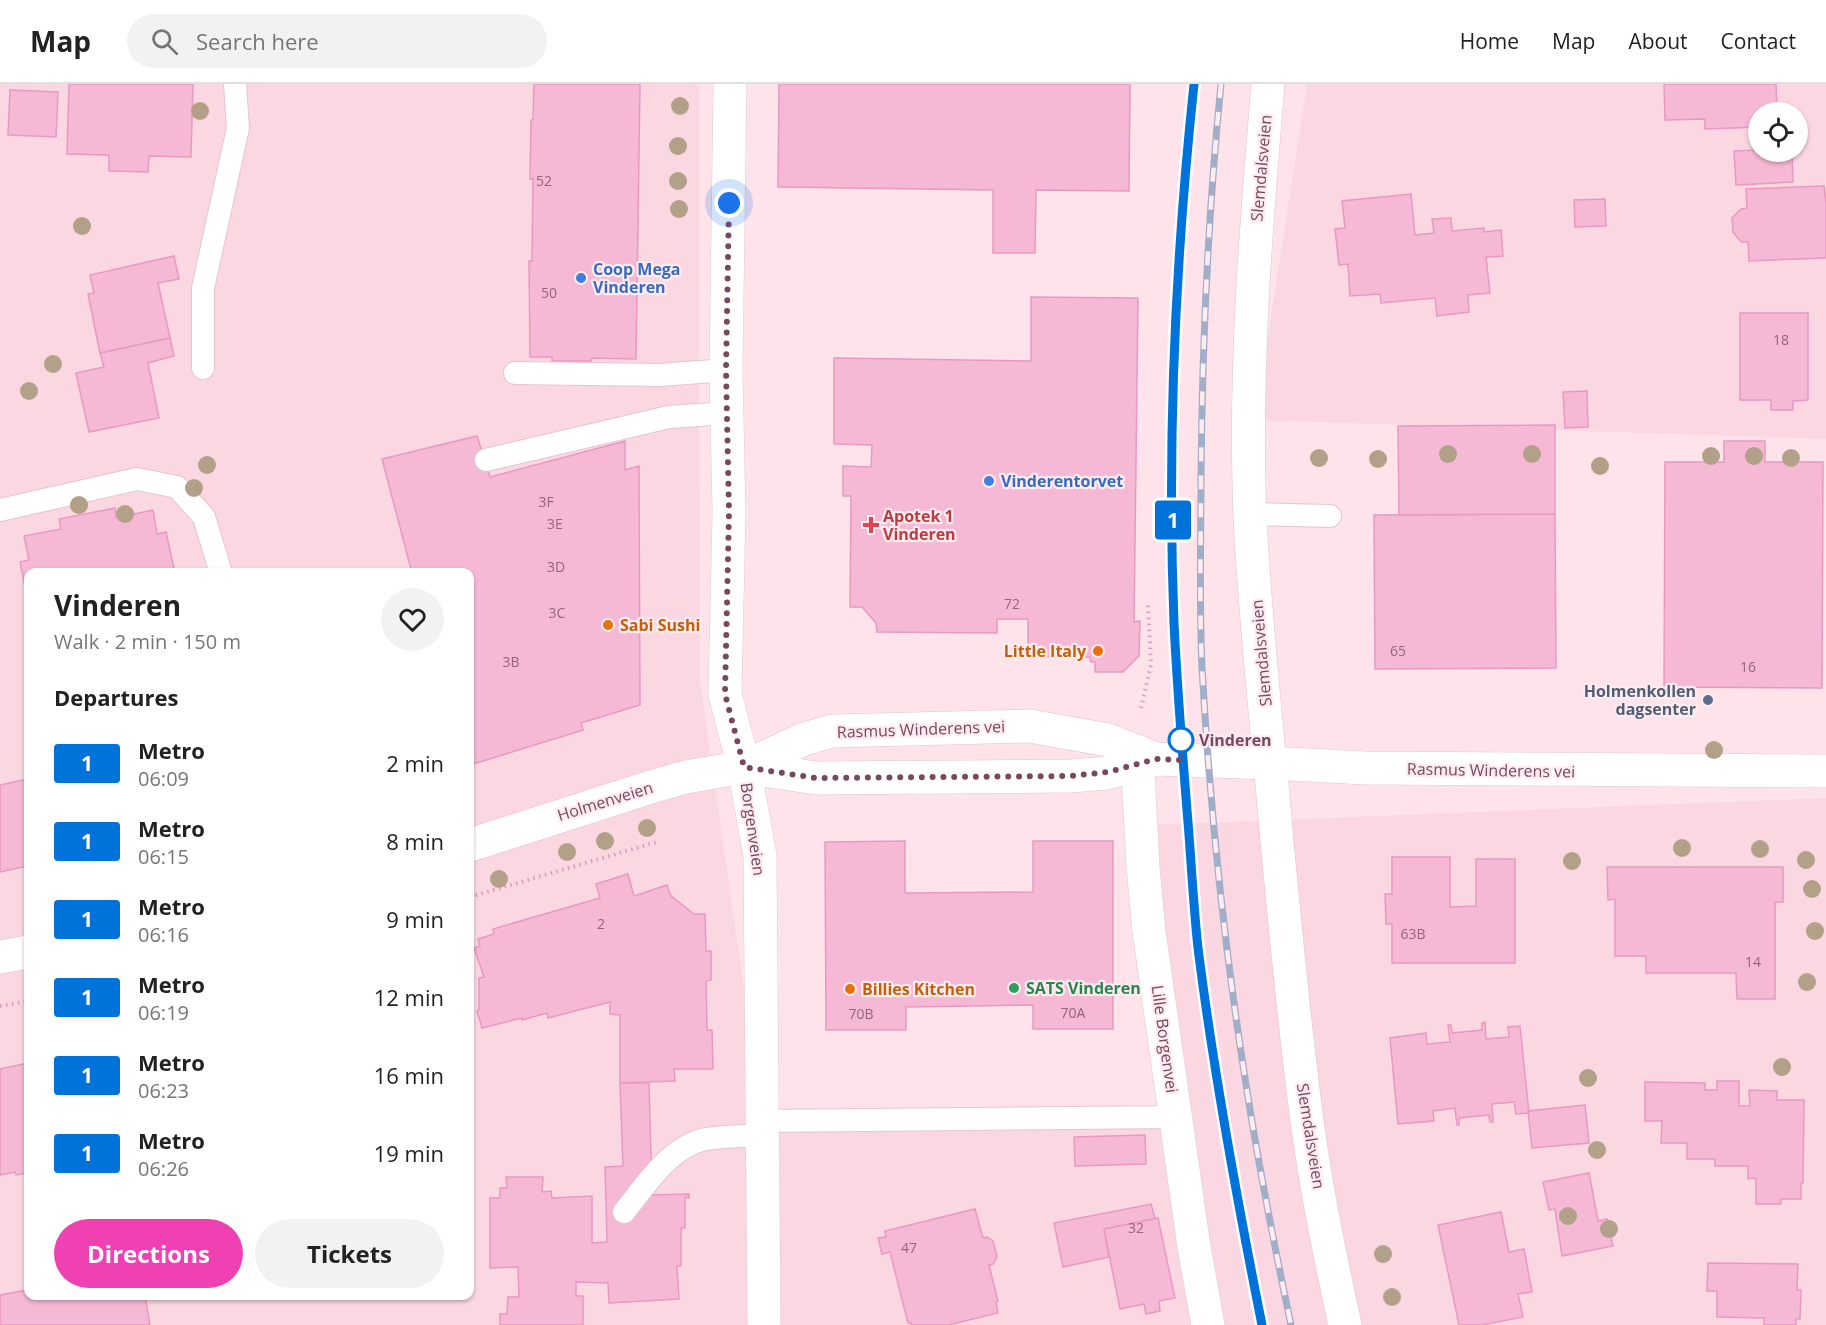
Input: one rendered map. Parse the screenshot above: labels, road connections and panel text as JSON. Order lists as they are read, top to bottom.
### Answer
{
  "streets": {
    "street": [
      "Slemdalsveien",
      "Rasmus Winderens vei",
      "Holmenveien",
      "Borgenveien",
      "Lille Borgenvei"
    ]
  },
  "crossings": [
    ["Slemdalsveien", "Rasmus Winderens vei"],
    ["Rasmus Winderens vei", "Holmenveien"],
    ["Rasmus Winderens vei", "Borgenveien"],
    ["Rasmus Winderens vei", "Lille Borgenvei"],
    ["Holmenveien", "Borgenveien"]
  ],
  "places": {
    "other": [
      "Coop Mega Vinderen",
      "Vinderentorvet",
      "Sabi Sushi",
      "Little Italy",
      "Holmenkollen dagsenter",
      "Vinderen",
      "SATS Vinderen",
      "Billies Kitchen"
    ],
    "health": ["Apotek 1 Vinderen"]
  },
  "lines": ["metro line 1"],
  "house_numbers": [
    "52",
    "50",
    "18",
    "3F",
    "3E",
    "3D",
    "72",
    "3C",
    "65",
    "3B",
    "16",
    "2",
    "63B",
    "14",
    "70A",
    "70B",
    "32",
    "47"
  ],
  "page": {
    "header": "Map",
    "search": "Search here",
    "nav": [
      "Home",
      "Map",
      "About",
      "Contact"
    ],
    "on_map": "1",
    "heading": [
      ["Vinderen", "Walk · 2 min · 150 m"],
      "Departures"
    ],
    "list": [
      {
        "mark": "1",
        "name": "Metro",
        "note": "06:09",
        "value": "2 min"
      },
      {
        "mark": "1",
        "name": "Metro",
        "note": "06:15",
        "value": "8 min"
      },
      {
        "mark": "1",
        "name": "Metro",
        "note": "06:16",
        "value": "9 min"
      },
      {
        "mark": "1",
        "name": "Metro",
        "note": "06:19",
        "value": "12 min"
      },
      {
        "mark": "1",
        "name": "Metro",
        "note": "06:23",
        "value": "16 min"
      },
      {
        "mark": "1",
        "name": "Metro",
        "note": "06:26",
        "value": "19 min"
      }
    ],
    "buttons": ["Directions", "Tickets"]
  }
}
